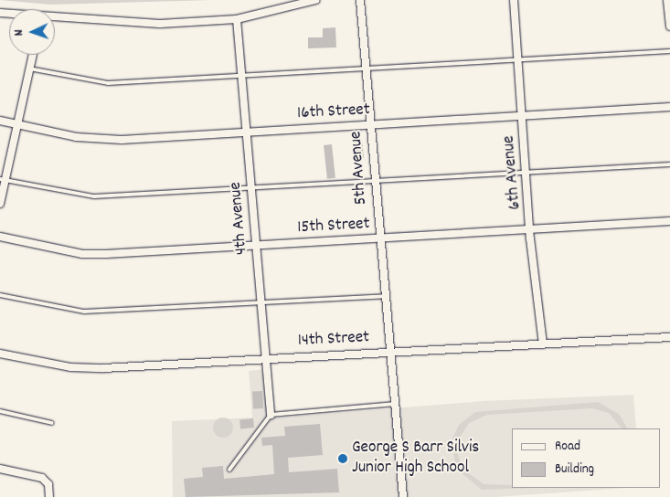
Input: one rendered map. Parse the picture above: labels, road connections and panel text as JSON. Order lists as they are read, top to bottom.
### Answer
{
  "streets": {
    "street": [
      "16th Street",
      "5th Avenue",
      "6th Avenue",
      "4th Avenue",
      "15th Street",
      "14th Street"
    ]
  },
  "crossings": [
    ["16th Street", "5th Avenue"],
    ["16th Street", "6th Avenue"],
    ["16th Street", "4th Avenue"],
    ["5th Avenue", "15th Street"],
    ["5th Avenue", "14th Street"],
    ["6th Avenue", "15th Street"],
    ["6th Avenue", "14th Street"],
    ["4th Avenue", "15th Street"],
    ["4th Avenue", "14th Street"]
  ],
  "places": ["George S Barr Silvis Junior High School"],
  "legend": ["Road", "Building"],
  "north": "left"
}
